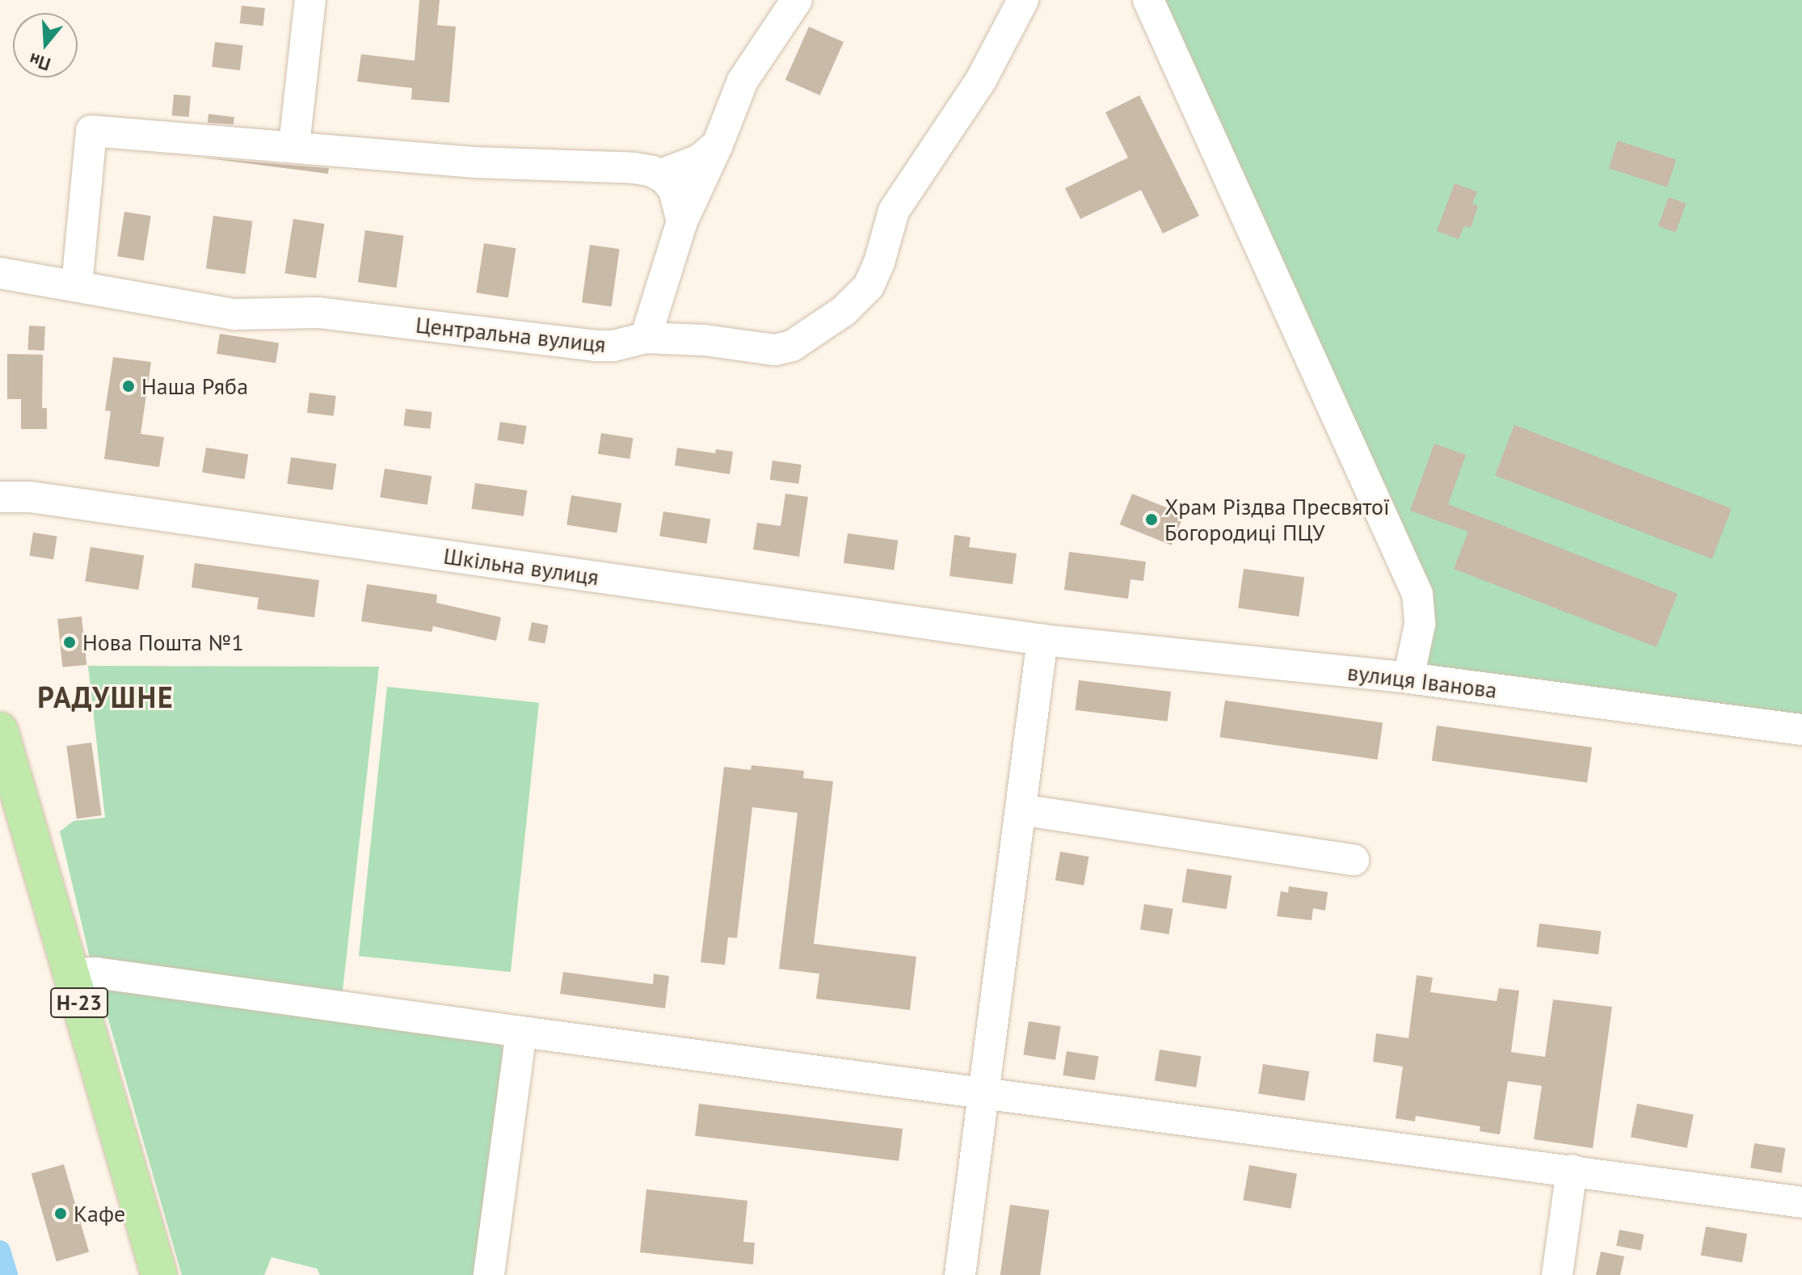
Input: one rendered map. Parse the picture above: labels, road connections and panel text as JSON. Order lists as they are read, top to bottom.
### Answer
{
  "streets": {
    "main road": ["Н-23"],
    "street": ["Центральна вулиця", "Шкільна вулиця", "вулиця Іванова"]
  },
  "crossings": [
    ["Шкільна вулиця", "вулиця Іванова"]
  ],
  "districts": ["РАДУШНЕ"],
  "places": [
    "Наша Ряба",
    "Храм Різдва Пресвятої Богородиці ПЦУ",
    "Нова Пошта №1",
    "Кафе"
  ],
  "north": "bottom"
}
